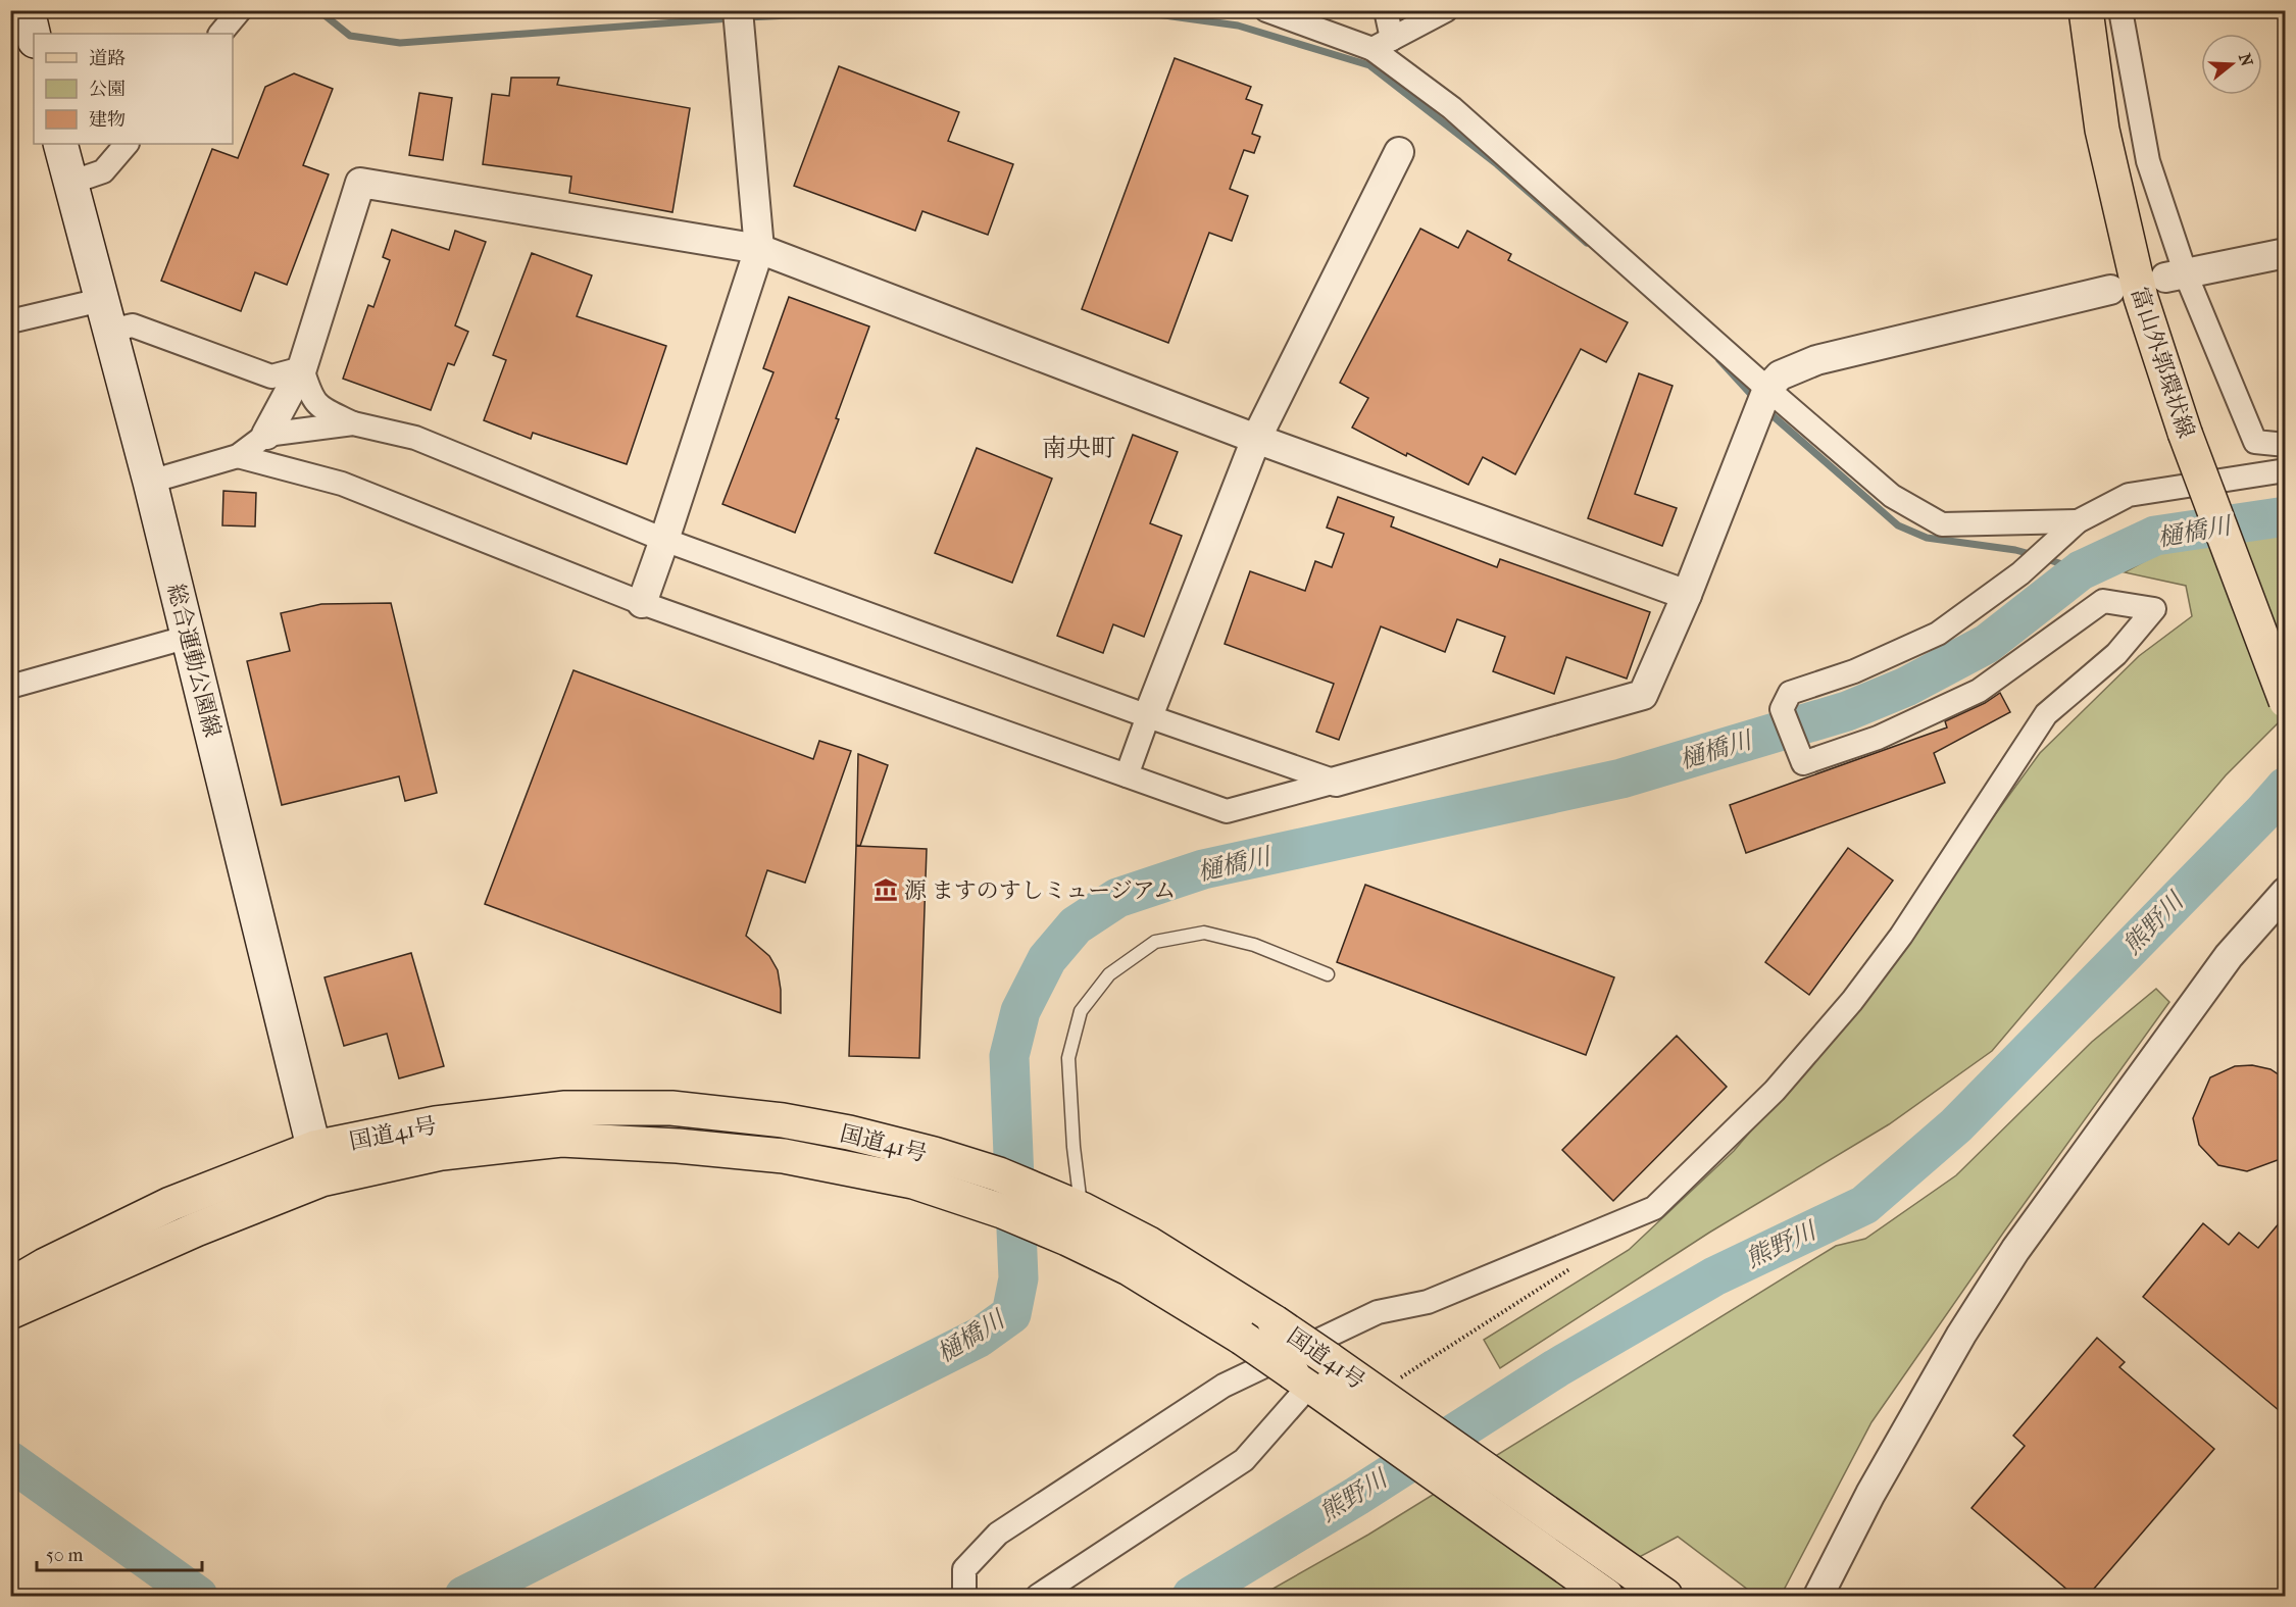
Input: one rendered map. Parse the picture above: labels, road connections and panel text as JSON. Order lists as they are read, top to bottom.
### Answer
{
  "streets": {
    "main road": ["富山外郭環状線", "総合運動公園線", "国道41号"]
  },
  "crossings": [
    ["総合運動公園線", "国道41号"]
  ],
  "districts": ["南央町"],
  "water": ["樋橋川", "熊野川"],
  "places": {
    "museum": ["源 ますのすしミュージアム"]
  },
  "legend": ["道路", "公園", "建物"],
  "scale_bar": "50 m",
  "north": "right"
}
